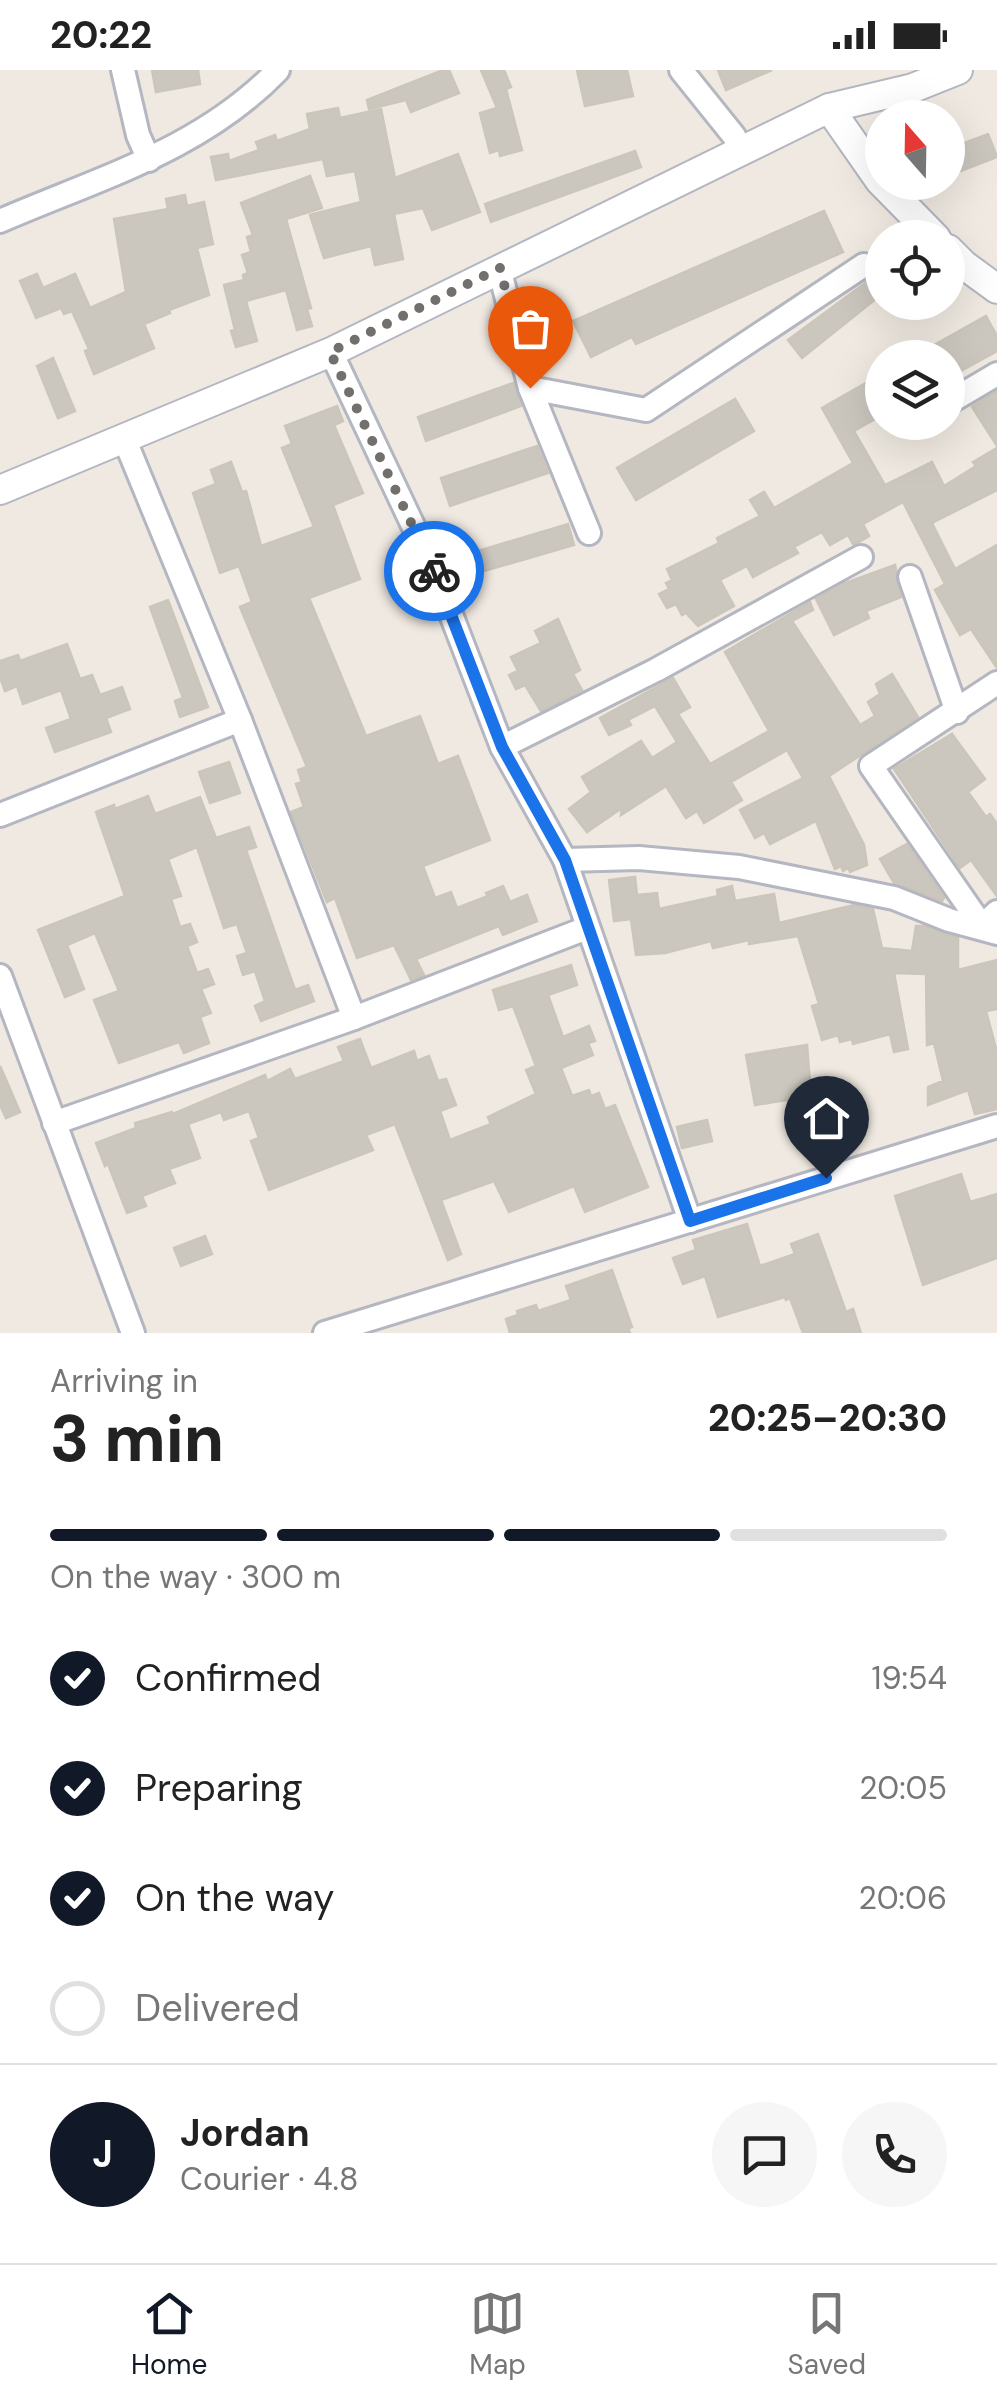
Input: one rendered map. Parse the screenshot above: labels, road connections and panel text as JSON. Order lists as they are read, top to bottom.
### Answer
{
  "north": "top",
  "page": {
    "status": "20:22",
    "heading": ["3 min", "Arriving in", "20:25–20:30"],
    "panel": ["Jordan", "Courier · 4.8"],
    "bar": "On the way · 300 m",
    "list": [
      ["Confirmed", "19:54"],
      ["Preparing", "20:05"],
      ["On the way", "20:06"],
      "Delivered"
    ],
    "round": "J",
    "tabs": ["Home", "Map", "Saved"]
  }
}
